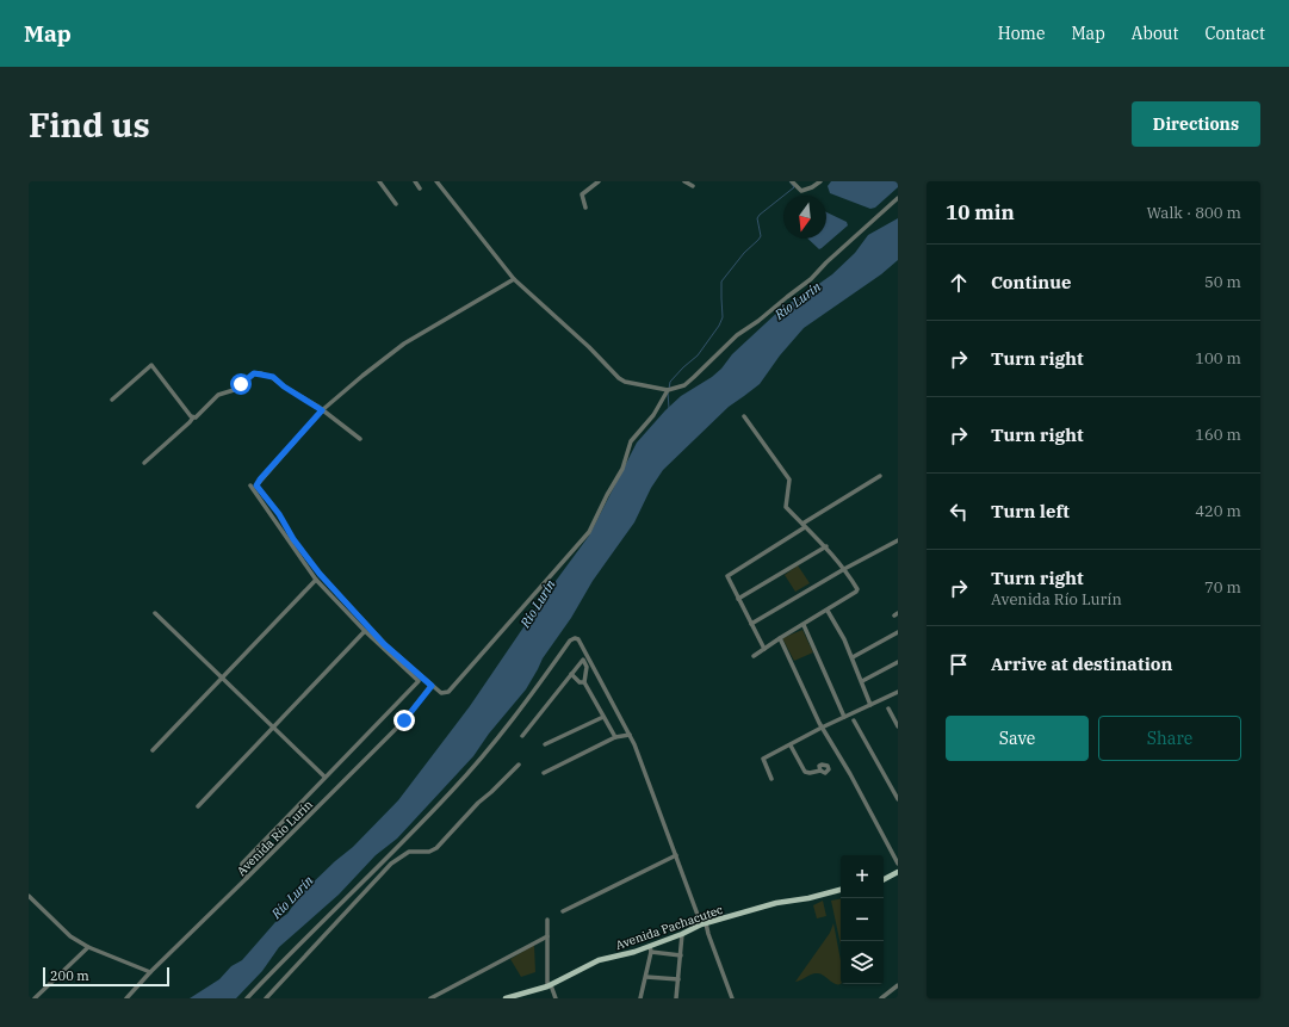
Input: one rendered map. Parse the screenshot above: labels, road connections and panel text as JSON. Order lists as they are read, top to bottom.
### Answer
{
  "streets": {
    "main road": ["Avenida Pachacutec"],
    "street": ["Avenida Río Lurín"]
  },
  "water": ["Río Lurín"],
  "scale_bar": "200 m",
  "north": "bottom",
  "page": {
    "header": "Map",
    "nav": [
      "Home",
      "Map",
      "About",
      "Contact"
    ],
    "buttons": [
      "Directions",
      ["Save", "Share"]
    ],
    "title": "Find us",
    "heading": ["10 min", "Walk · 800 m"],
    "list": [
      ["Continue", "50 m"],
      ["Turn right", "100 m"],
      ["Turn right", "160 m"],
      ["Turn left", "420 m"],
      ["Turn right", "Avenida Río Lurín", "70 m"],
      "Arrive at destination"
    ],
    "map_buttons": ["+", "−"],
    "scale": "200 m"
  }
}
